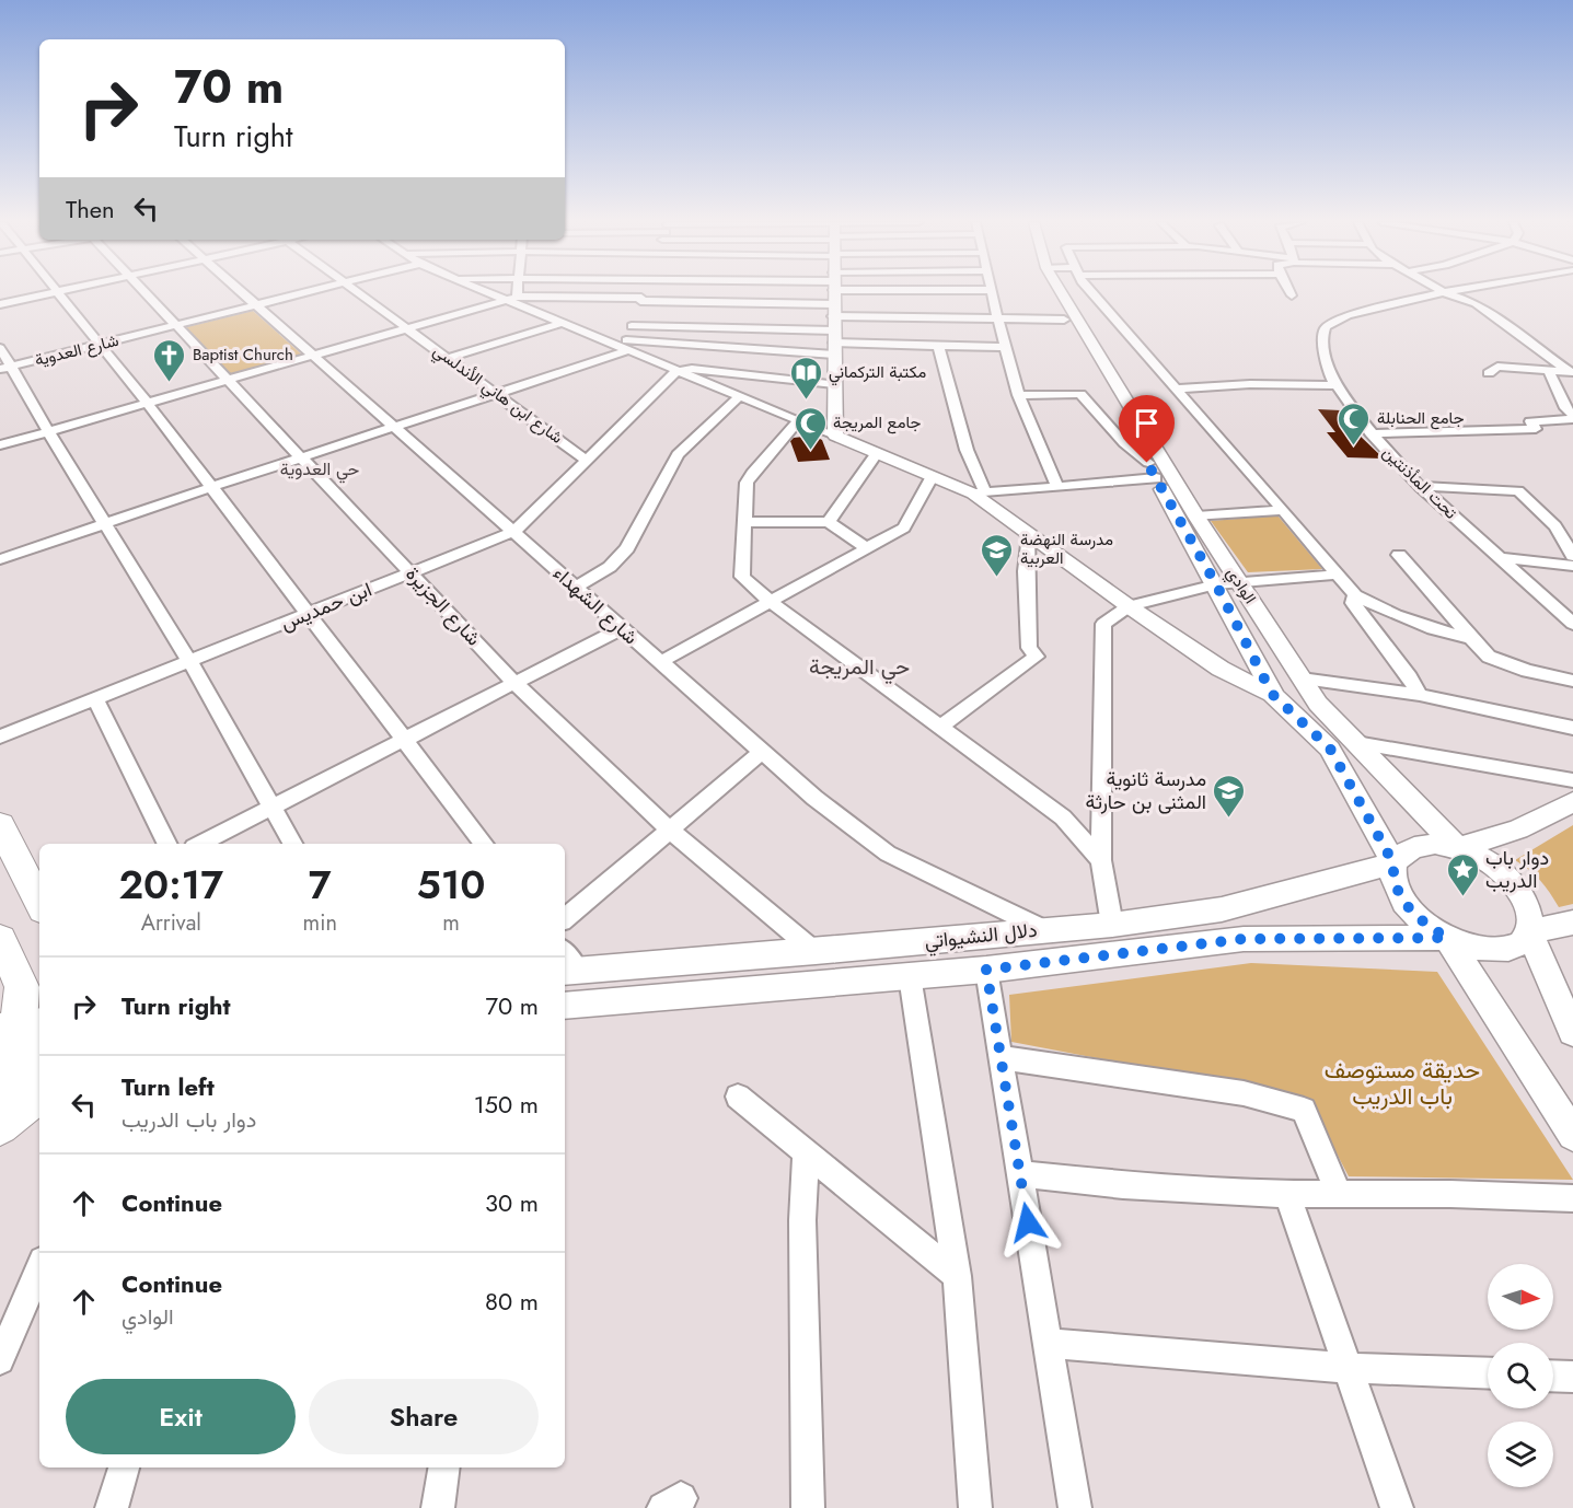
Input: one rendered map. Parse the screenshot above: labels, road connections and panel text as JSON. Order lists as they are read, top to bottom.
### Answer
{
  "streets": {
    "main road": ["الوادي", "دلال النشيواتي"],
    "street": [
      "شارع العدوية",
      "شارع ابن هاني الأندلسي",
      "تحت المأذنتين",
      "شارع الشهداء",
      "ابن حمديس",
      "شارع الجزيرة"
    ]
  },
  "crossings": [
    ["شارع العدوية", "شارع الشهداء"],
    ["شارع العدوية", "شارع الجزيرة"],
    ["شارع ابن هاني الأندلسي", "ابن حمديس"],
    ["الوادي", "دلال النشيواتي"],
    ["شارع الشهداء", "ابن حمديس"],
    ["شارع الشهداء", "دلال النشيواتي"],
    ["ابن حمديس", "شارع الجزيرة"],
    ["شارع الجزيرة", "دلال النشيواتي"]
  ],
  "districts": ["حي العدوية", "حي المريجة"],
  "parks": ["حديقة مستوصف باب الدريب"],
  "places": {
    "church": ["Baptist Church"],
    "library": ["مكتبة التركماني"],
    "mosque": ["جامع الحنابلة", "جامع المريجة"],
    "school or university": ["مدرسة النهضة العربية", "مدرسة ثانوية المثنى بن حارثة"],
    "place": ["دوار باب الدريب"]
  },
  "north": "right",
  "page": {
    "turn": ["70 m", "Turn right"],
    "then": "Then",
    "eta": [
      "20:17",
      "Arrival",
      "7",
      "min",
      "510",
      "m"
    ],
    "list": [
      {
        "name": "Turn right",
        "value": "70 m"
      },
      {
        "name": "Turn left",
        "note": "دوار باب الدريب",
        "value": "150 m"
      },
      {
        "name": "Continue",
        "value": "30 m"
      },
      {
        "name": "Continue",
        "note": "الوادي",
        "value": "80 m"
      }
    ],
    "buttons": ["Exit", "Share"]
  }
}
